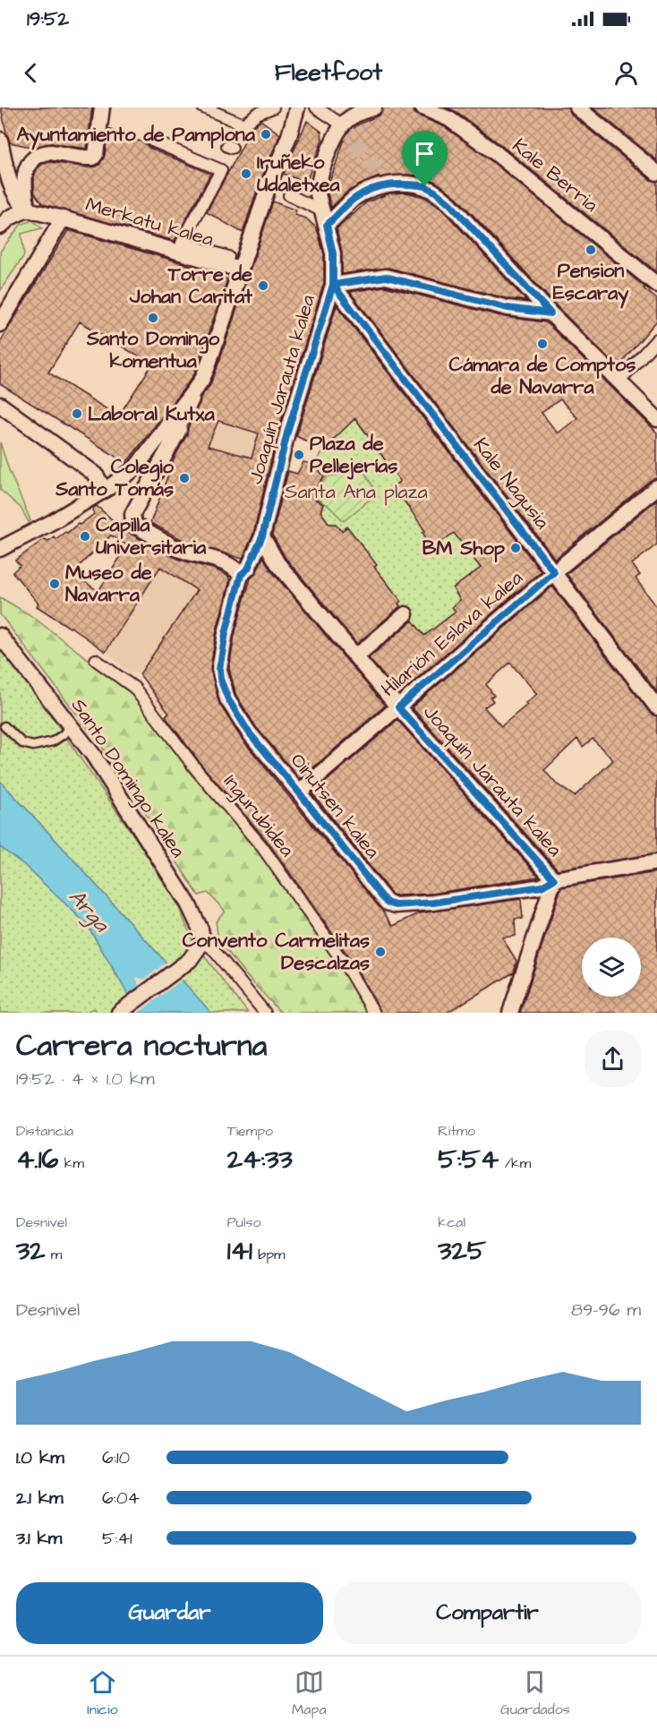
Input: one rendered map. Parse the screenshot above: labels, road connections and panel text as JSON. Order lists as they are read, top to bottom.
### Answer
{
  "streets": {
    "street": [
      "Kale Berria",
      "Merkatu kalea",
      "Joaquín Jarauta kalea",
      "Kale Nagusia",
      "Hilarión Eslava kalea",
      "Santo Domingo kalea",
      "Oinutsen kalea",
      "Ingurubidea"
    ]
  },
  "crossings": [
    ["Joaquín Jarauta kalea", "Kale Nagusia"],
    ["Joaquín Jarauta kalea", "Hilarión Eslava kalea"],
    ["Joaquín Jarauta kalea", "Oinutsen kalea"],
    ["Kale Nagusia", "Hilarión Eslava kalea"],
    ["Hilarión Eslava kalea", "Oinutsen kalea"]
  ],
  "water": ["Arga"],
  "parks": ["Santa Ana plaza"],
  "places": [
    "Ayuntamiento de Pamplona",
    "Iruñeko Udaletxea",
    "Pension Escaray",
    "Torre de Johan Caritat",
    "Santo Domingo komentua",
    "Cámara de Comptos de Navarra",
    "Laboral Kutxa",
    "Plaza de Pellejerías",
    "Colegio Santo Tomás",
    "Capilla Universitaria",
    "BM Shop",
    "Museo de Navarra",
    "Convento Carmelitas Descalzas"
  ],
  "page": {
    "status": "19:52",
    "header": "Fleetfoot",
    "heading": ["Carrera nocturna", "19:52 · 4 × 1.0 km"],
    "stats": [
      ["Distancia", "4.16 km"],
      ["Tiempo", "24:33"],
      ["Ritmo", "5:54 /km"],
      ["Desnivel", "32 m"],
      ["Pulso", "141 bpm"],
      ["kcal", "325"]
    ],
    "chart": ["Desnivel", "89–96 m"],
    "list": [
      {
        "name": "1.0 km",
        "note": "6:10"
      },
      {
        "name": "2.1 km",
        "note": "6:04"
      },
      {
        "name": "3.1 km",
        "note": "5:41"
      }
    ],
    "buttons": ["Guardar", "Compartir"],
    "tabs": ["Inicio", "Mapa", "Guardados"]
  }
}
